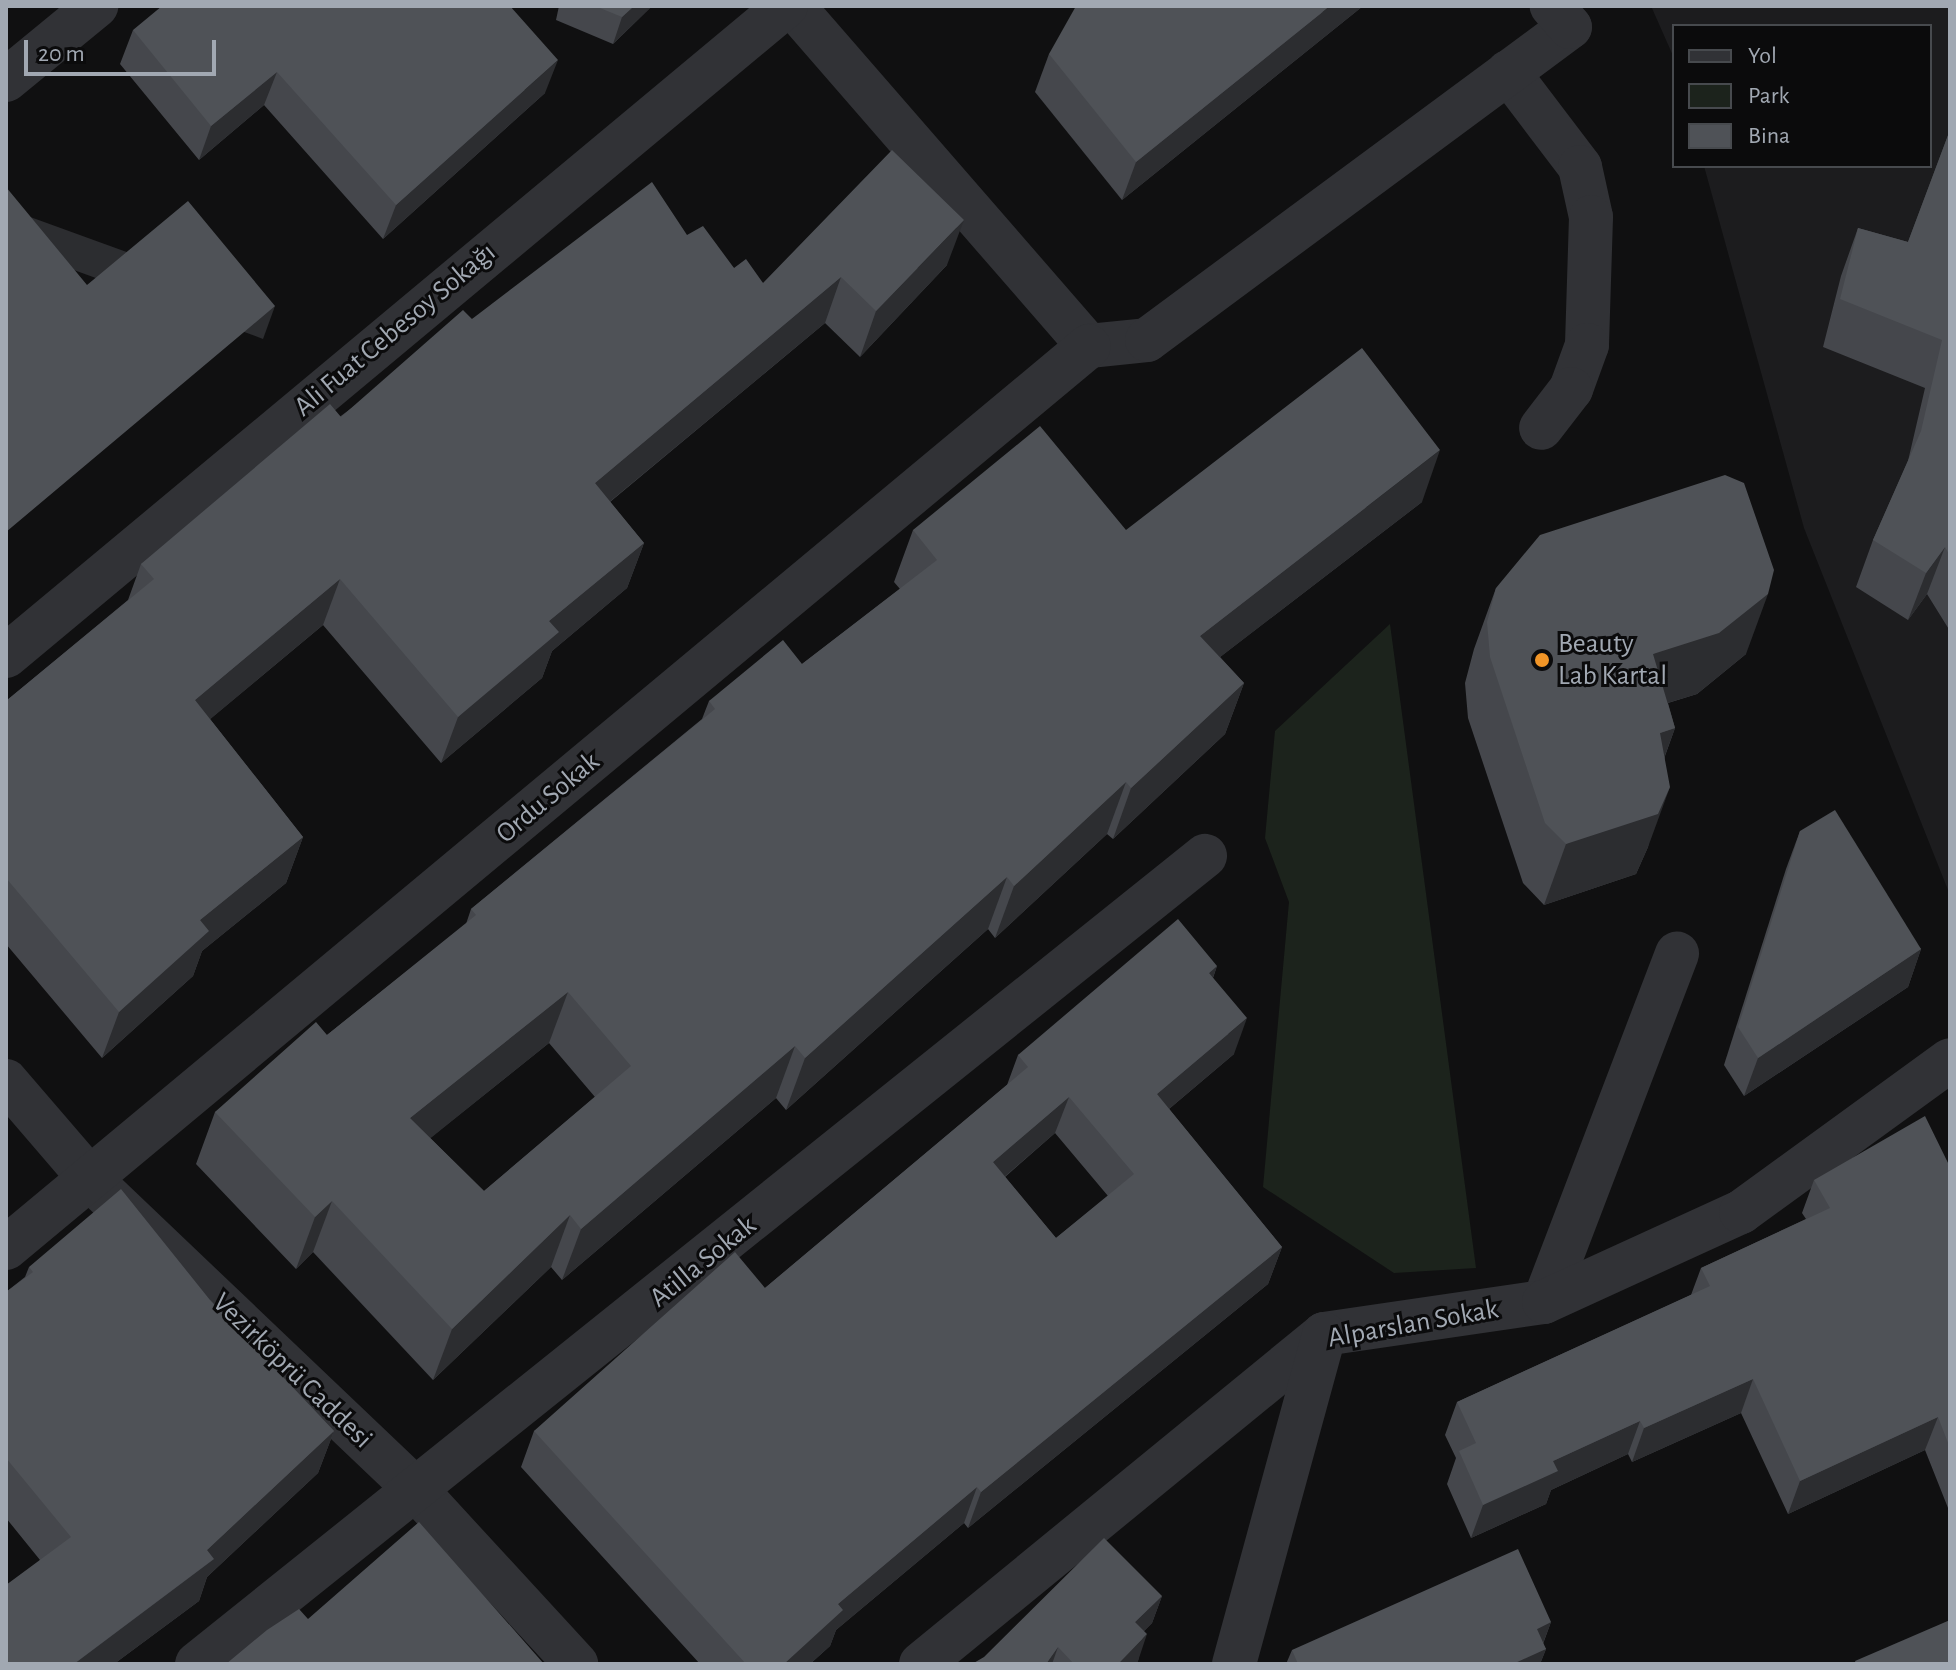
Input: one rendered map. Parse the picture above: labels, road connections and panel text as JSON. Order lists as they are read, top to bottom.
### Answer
{
  "streets": {
    "street": [
      "Ali Fuat Cebesoy Sokağı",
      "Ordu Sokak",
      "Atilla Sokak",
      "Alparslan Sokak",
      "Vezirköprü Caddesi"
    ]
  },
  "crossings": [
    ["Ordu Sokak", "Vezirköprü Caddesi"],
    ["Atilla Sokak", "Vezirköprü Caddesi"]
  ],
  "places": ["Beauty Lab Kartal"],
  "legend": ["Yol", "Park", "Bina"],
  "scale_bar": "20 m"
}
